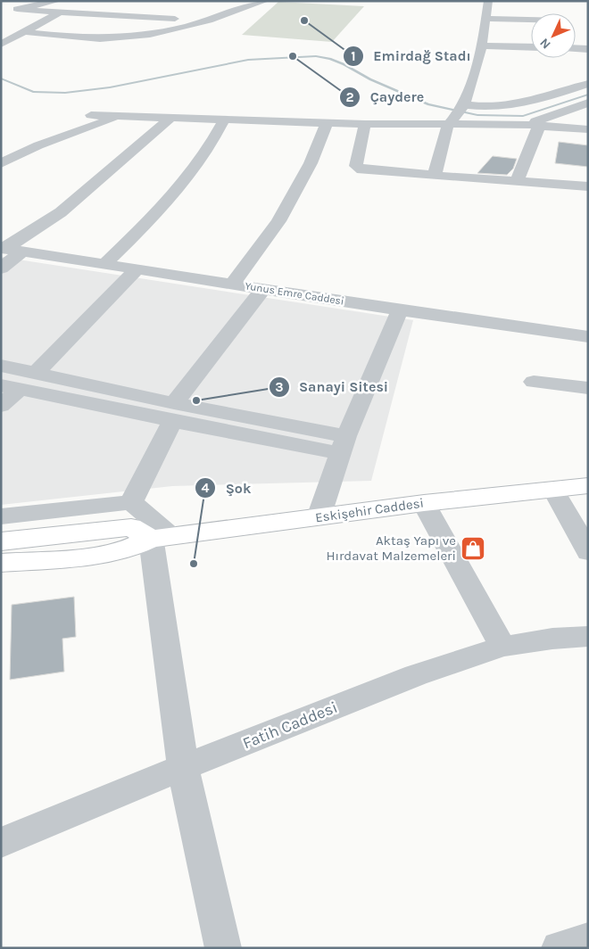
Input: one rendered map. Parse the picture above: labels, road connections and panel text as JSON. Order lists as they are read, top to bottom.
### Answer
{
  "streets": {
    "main road": ["Eskişehir Caddesi"],
    "street": ["Yunus Emre Caddesi", "Fatih Caddesi"]
  },
  "places": {
    "other": [
      "Emirdağ Stadı",
      "Çaydere",
      "Sanayi Sitesi",
      "Şok"
    ],
    "shop": ["Aktaş Yapı ve Hırdavat Malzemeleri"]
  },
  "north": "bottom left"
}
